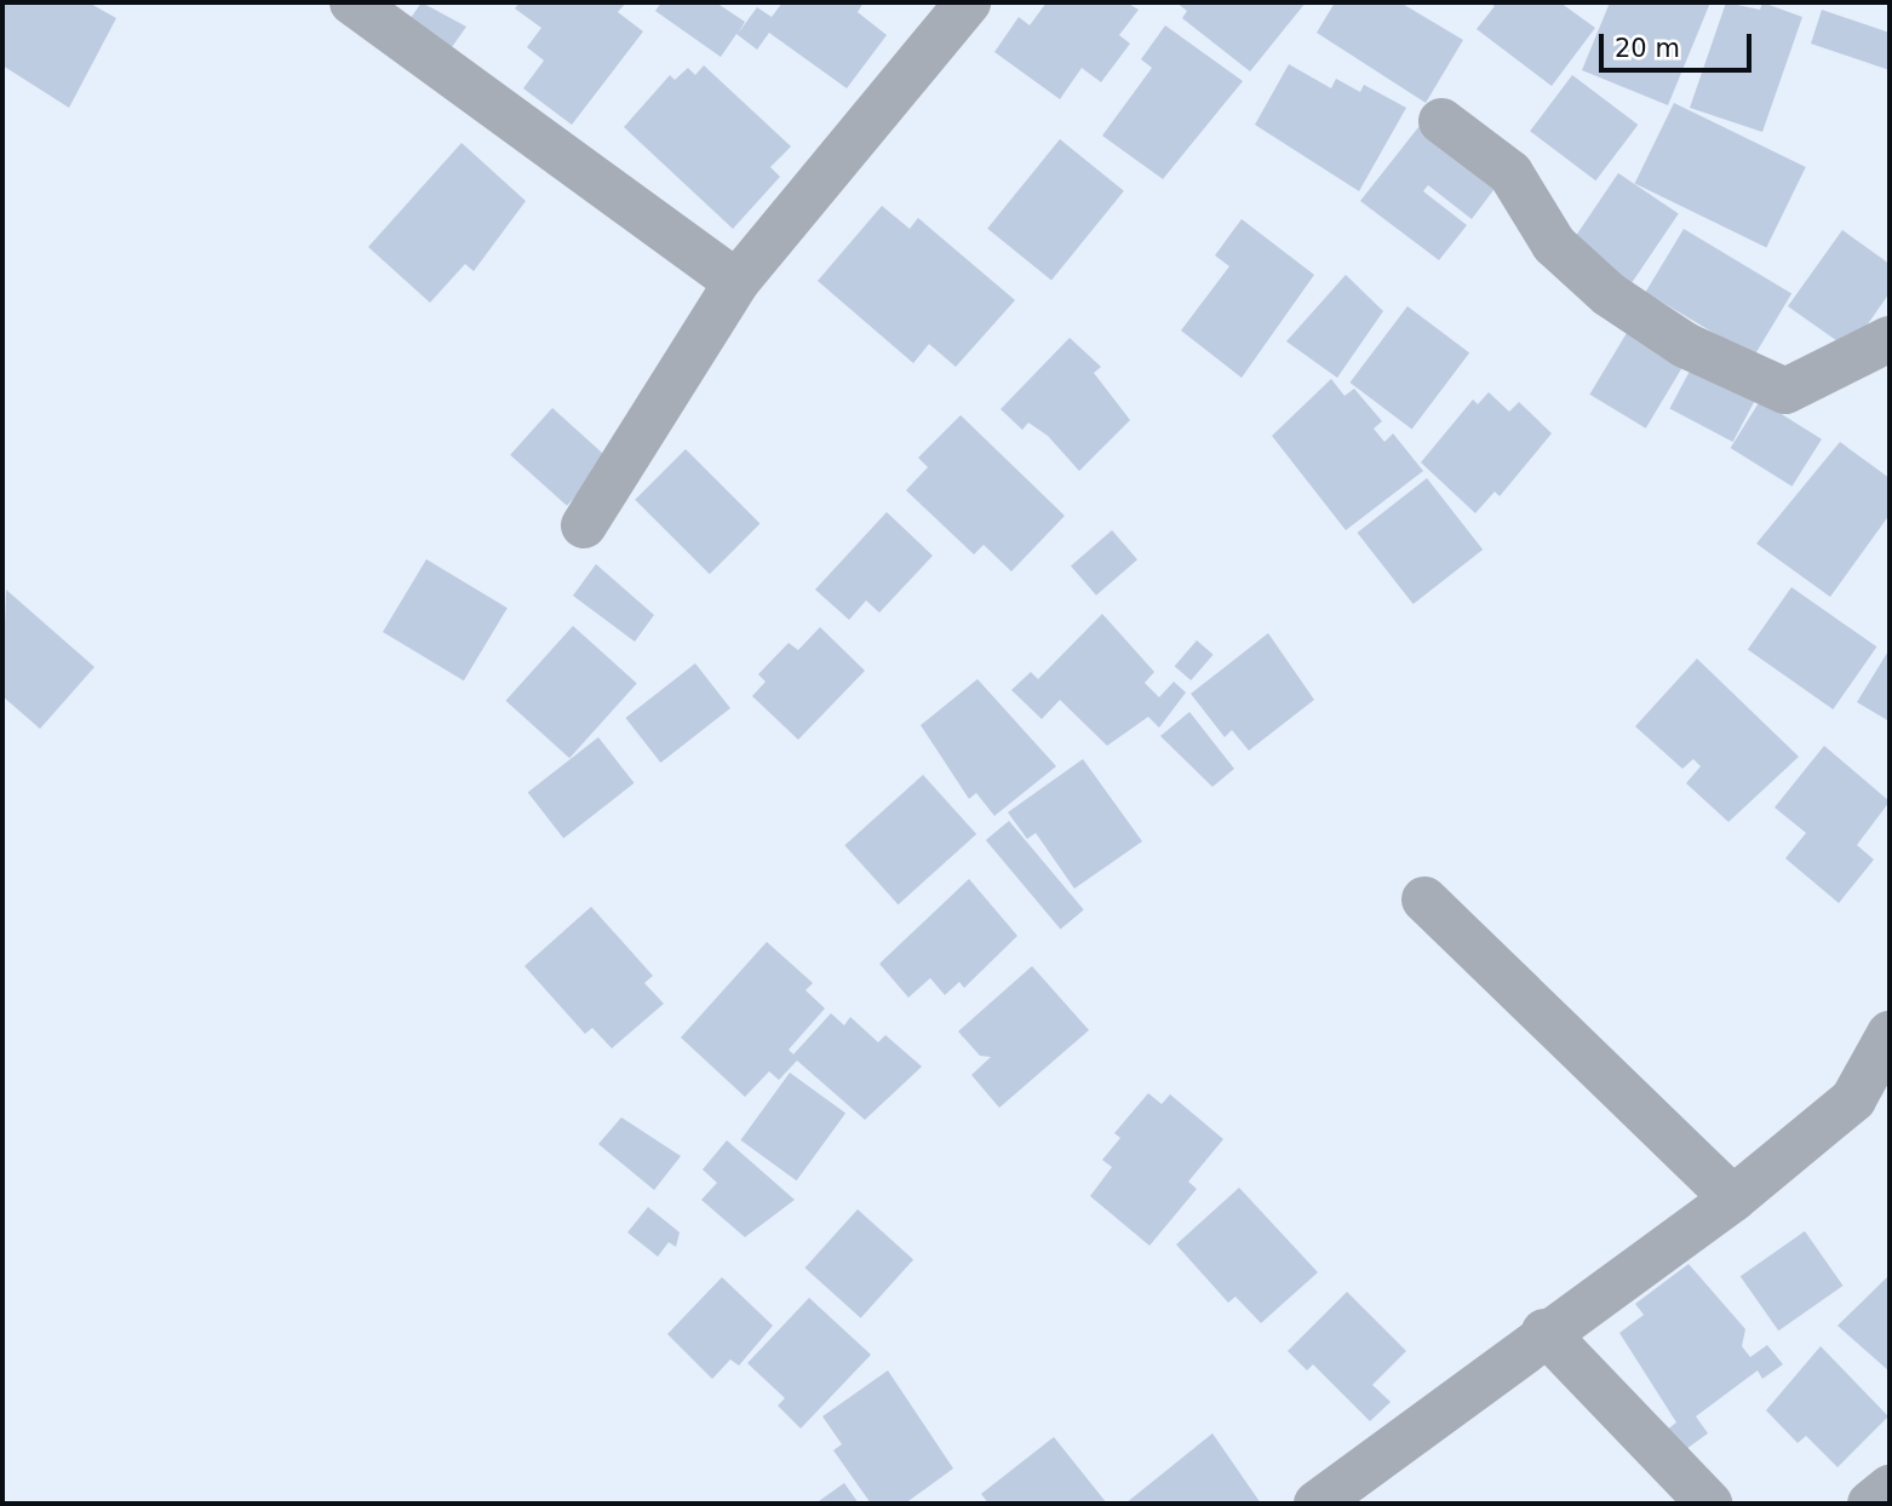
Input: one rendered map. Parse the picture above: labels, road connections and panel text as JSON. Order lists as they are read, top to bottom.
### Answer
{
  "scale_bar": "20 m"
}
